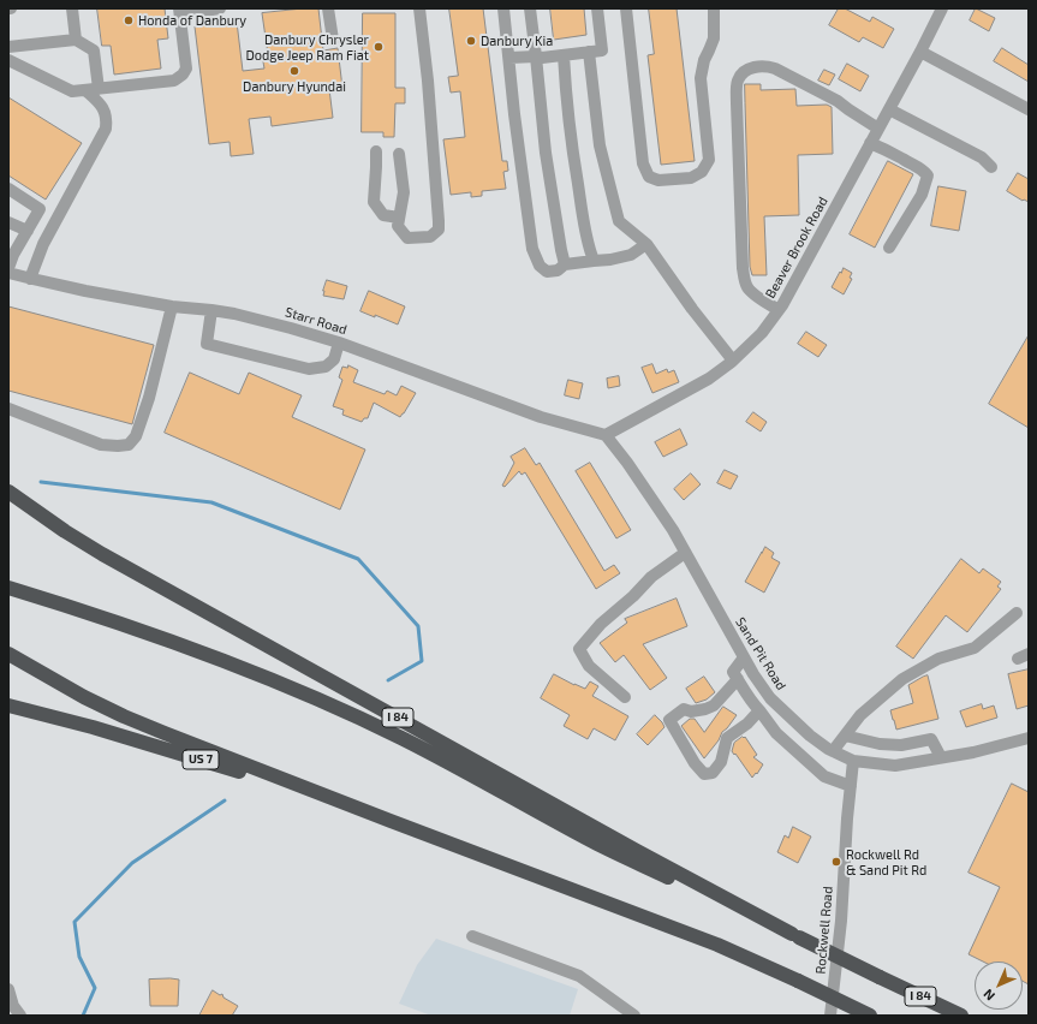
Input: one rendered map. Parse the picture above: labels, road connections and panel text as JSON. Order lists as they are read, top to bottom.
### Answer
{
  "streets": {
    "highway": ["I 84", "US 7"],
    "street": [
      "Beaver Brook Road",
      "Starr Road",
      "Sand Pit Road",
      "Rockwell Road"
    ]
  },
  "crossings": [
    ["Beaver Brook Road", "Starr Road"],
    ["Beaver Brook Road", "Sand Pit Road"],
    ["Starr Road", "Sand Pit Road"],
    ["Sand Pit Road", "Rockwell Road"]
  ],
  "places": [
    "Honda of Danbury",
    "Danbury Kia",
    "Danbury Chrysler Dodge Jeep Ram Fiat",
    "Danbury Hyundai",
    "Rockwell Rd & Sand Pit Rd"
  ],
  "north": "bottom left"
}
